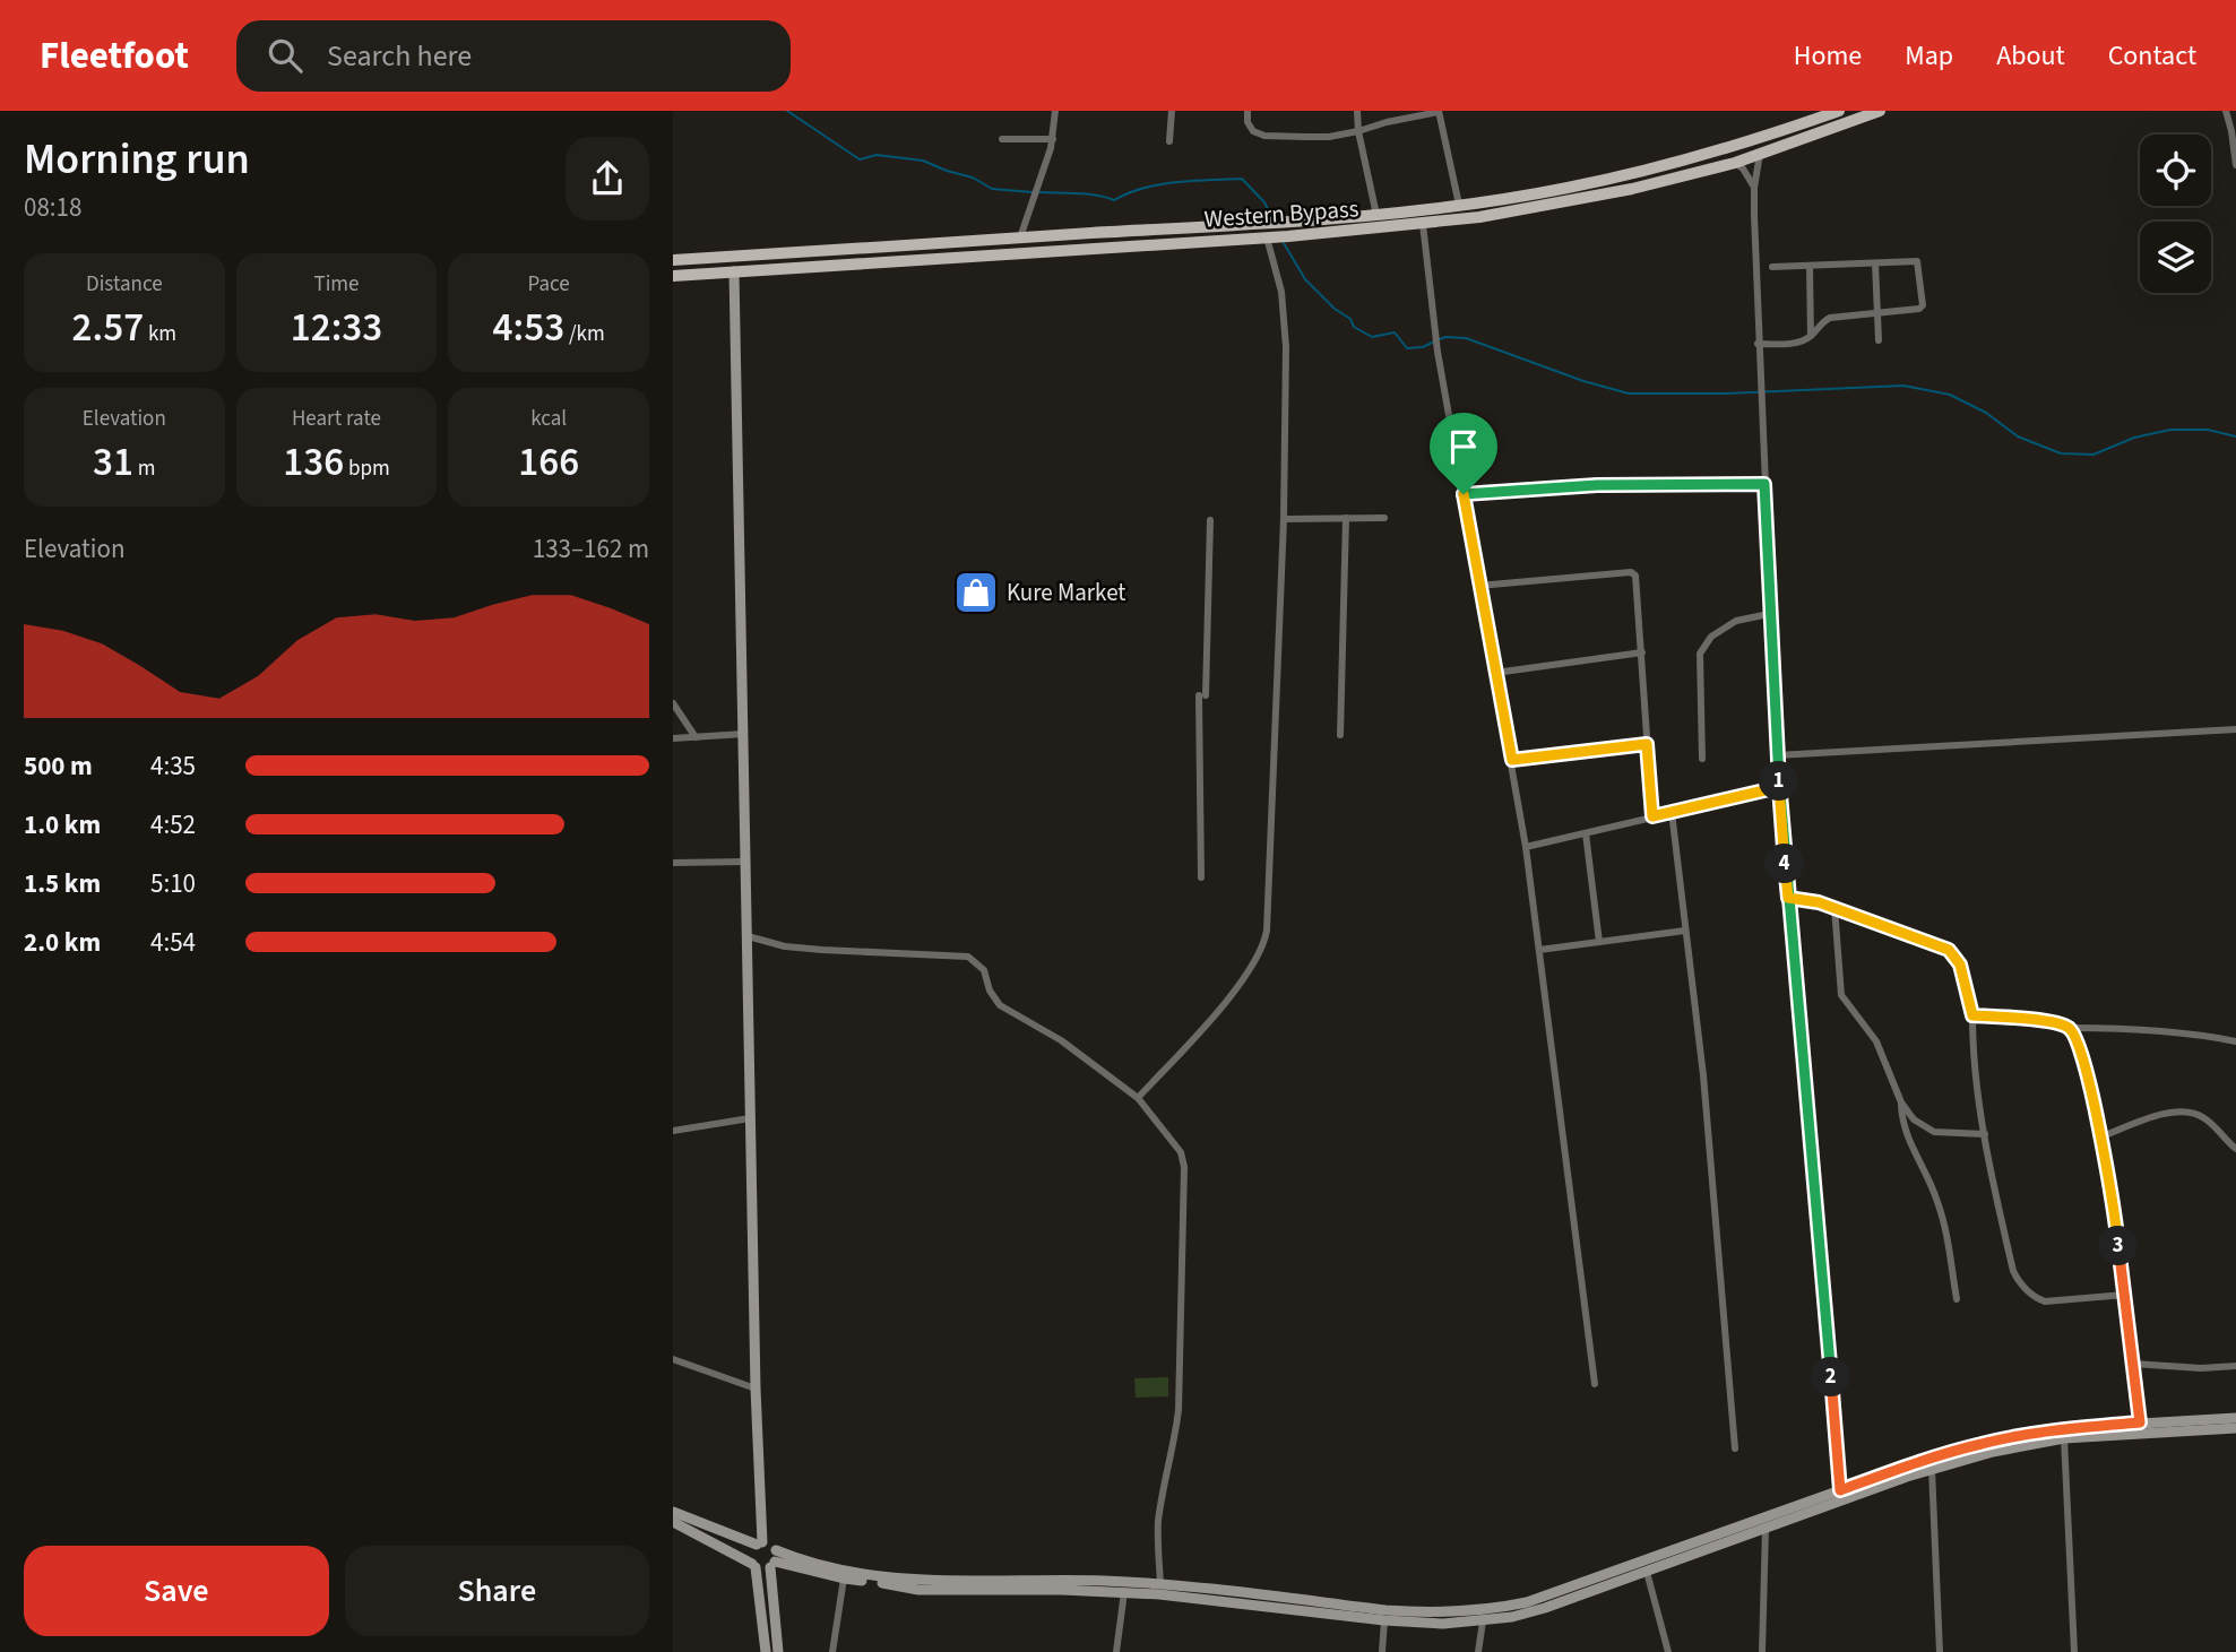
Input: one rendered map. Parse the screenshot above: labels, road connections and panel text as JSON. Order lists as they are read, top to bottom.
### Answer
{
  "streets": {
    "main road": ["Western Bypass"]
  },
  "places": {
    "shop": ["Kure Market"]
  },
  "page": {
    "header": "Fleetfoot",
    "search": "Search here",
    "nav": [
      "Home",
      "Map",
      "About",
      "Contact"
    ],
    "heading": ["Morning run", "08:18"],
    "stats": [
      ["Distance", "2.57 km"],
      ["Time", "12:33"],
      ["Pace", "4:53 /km"],
      ["Elevation", "31 m"],
      ["Heart rate", "136 bpm"],
      ["kcal", "166"]
    ],
    "chart": ["Elevation", "133–162 m"],
    "list": [
      {
        "name": "500 m",
        "note": "4:35"
      },
      {
        "name": "1.0 km",
        "note": "4:52"
      },
      {
        "name": "1.5 km",
        "note": "5:10"
      },
      {
        "name": "2.0 km",
        "note": "4:54"
      }
    ],
    "pins": [
      "1",
      "4",
      "3",
      "2"
    ],
    "buttons": ["Save", "Share"]
  }
}
